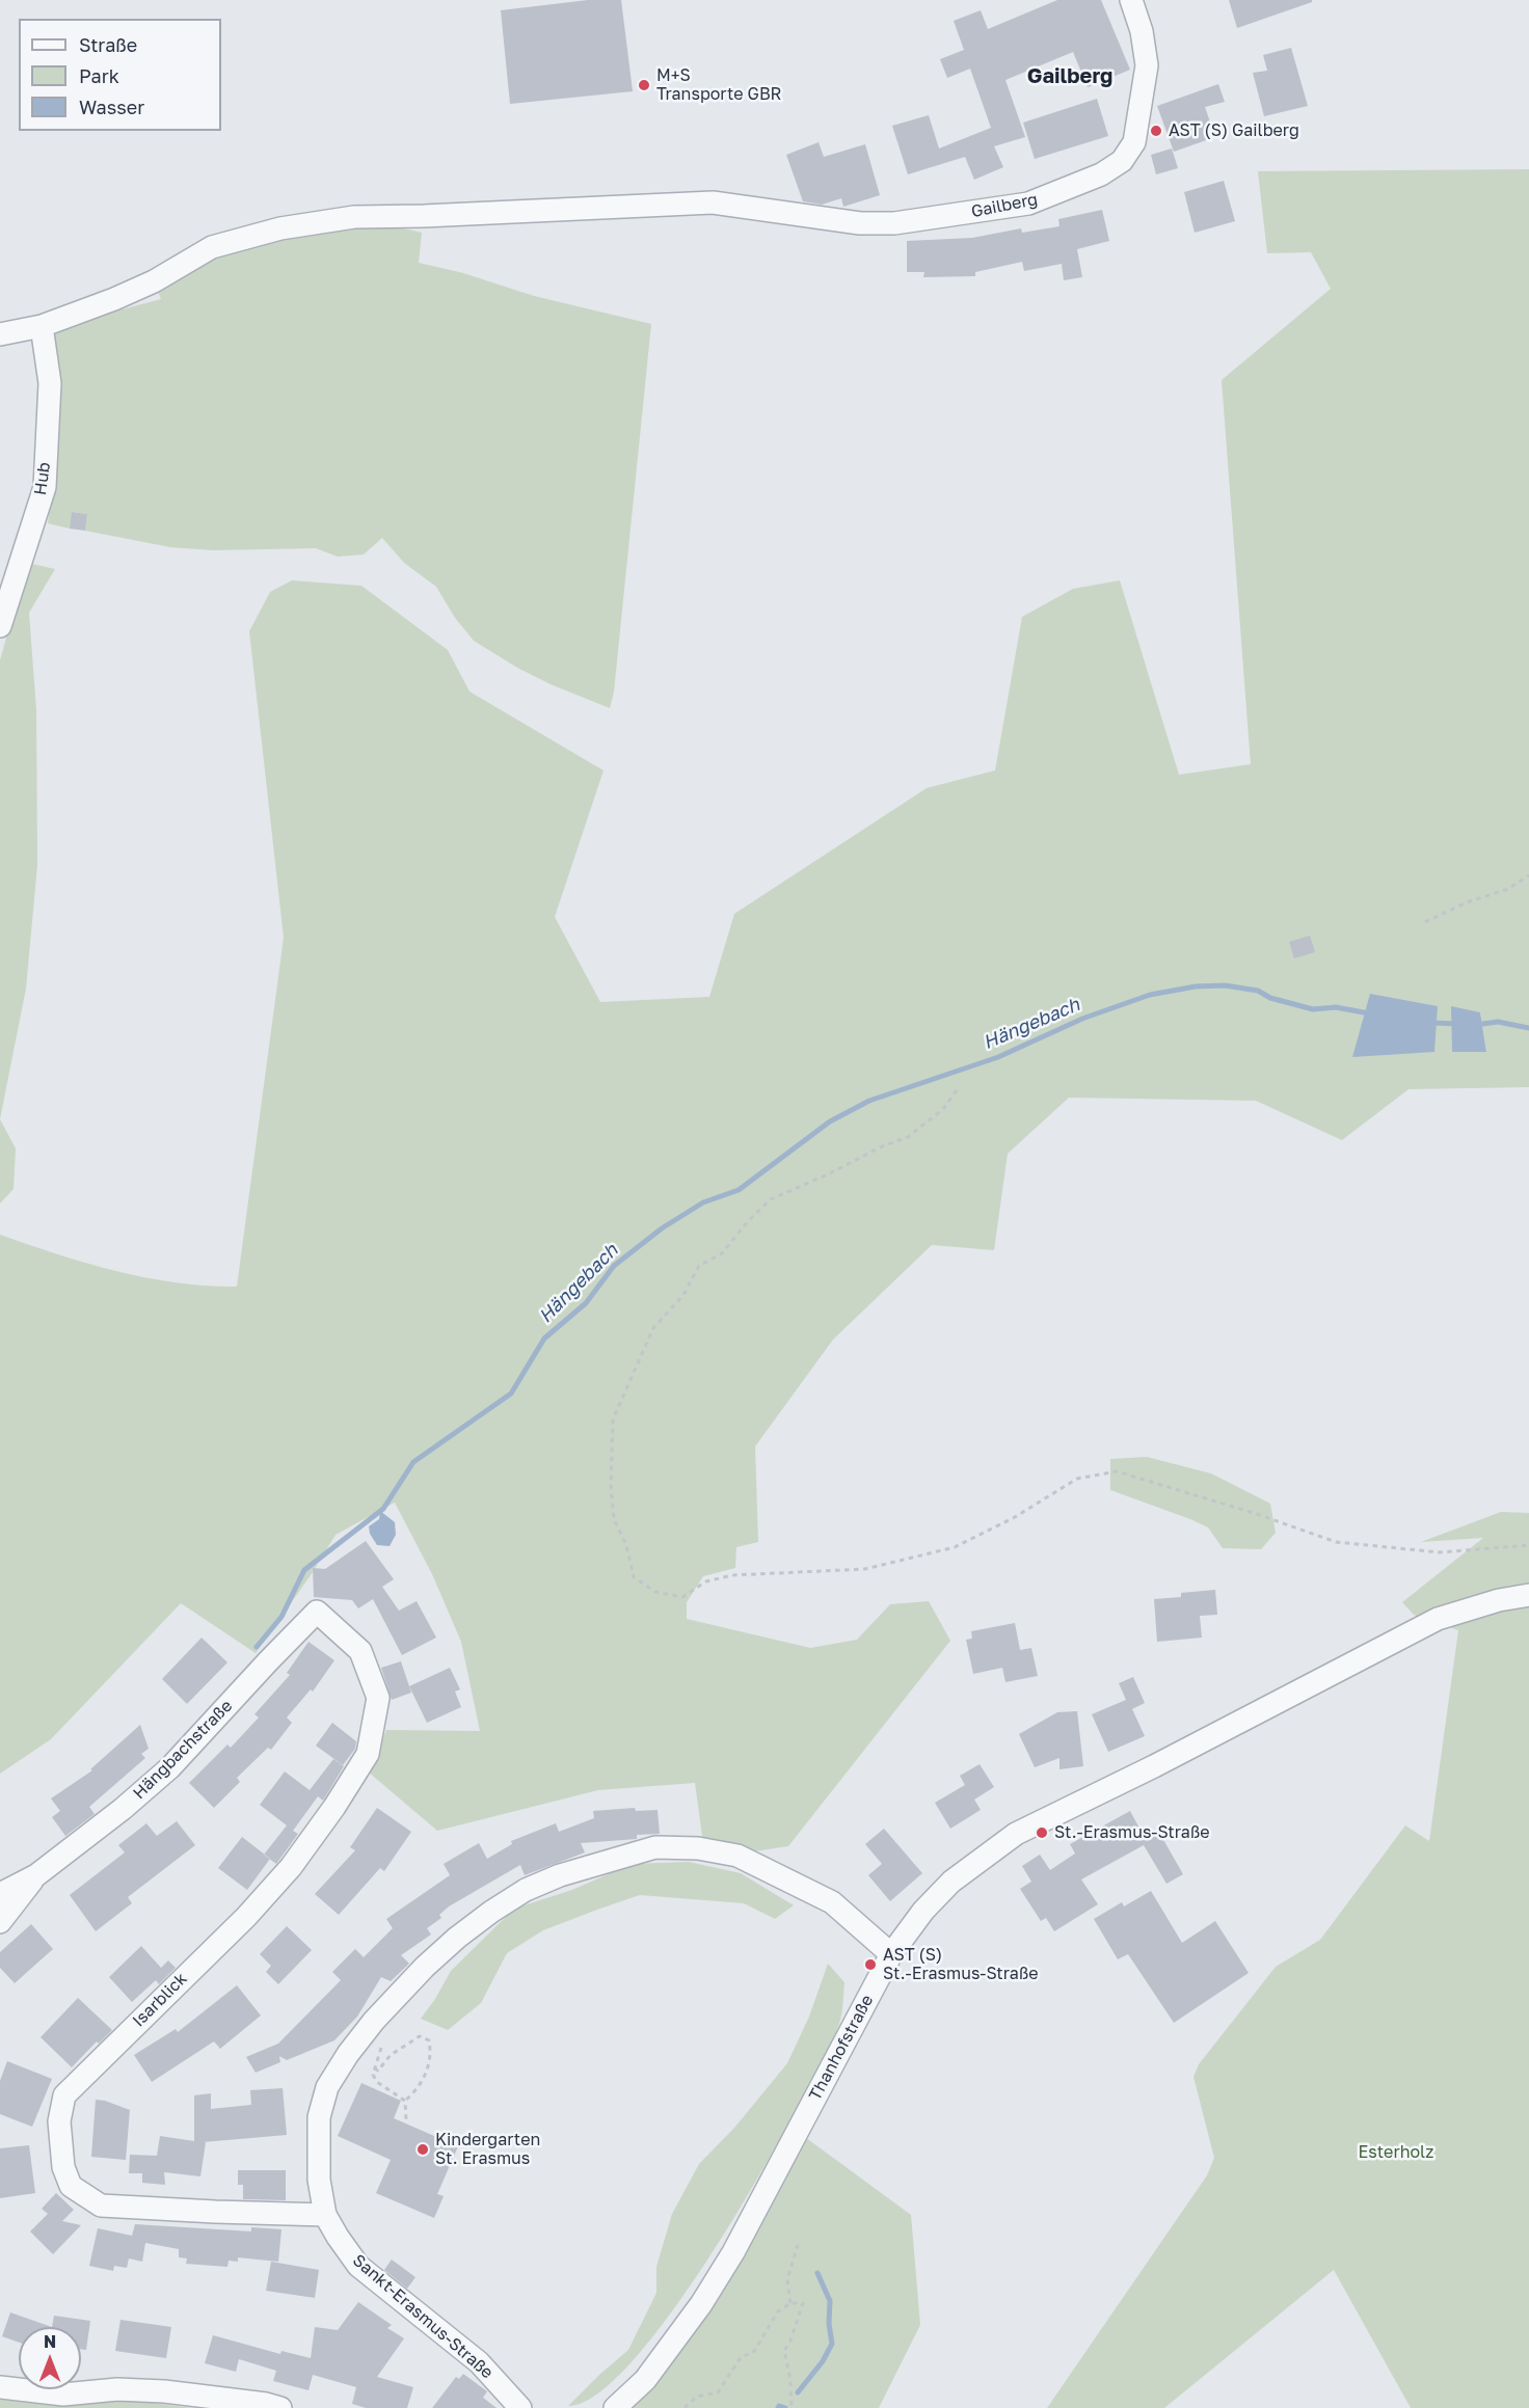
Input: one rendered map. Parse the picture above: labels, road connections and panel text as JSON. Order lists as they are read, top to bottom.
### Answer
{
  "streets": {
    "street": [
      "Gailberg",
      "Hub",
      "Hängbachstraße",
      "Isarblick",
      "Thanhofstraße",
      "Sankt-Erasmus-Straße"
    ]
  },
  "crossings": [
    ["Gailberg", "Hub"],
    ["Hängbachstraße", "Isarblick"],
    ["Isarblick", "Sankt-Erasmus-Straße"],
    ["Thanhofstraße", "Sankt-Erasmus-Straße"]
  ],
  "districts": ["Gailberg"],
  "water": ["Hängebach"],
  "parks": ["Esterholz"],
  "places": [
    "M+S Transporte GBR",
    "AST (S) Gailberg",
    "St.-Erasmus-Straße",
    "AST (S) St.-Erasmus-Straße",
    "Kindergarten St. Erasmus"
  ],
  "legend": ["Straße", "Park", "Wasser"],
  "north": "top"
}
